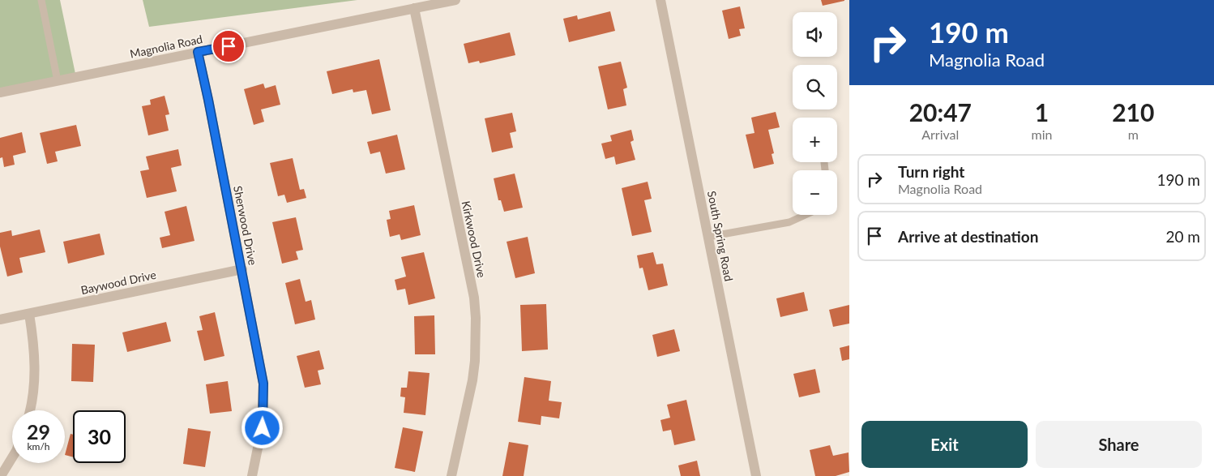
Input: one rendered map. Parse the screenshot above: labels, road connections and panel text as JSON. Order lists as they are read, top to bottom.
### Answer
{
  "streets": {
    "street": [
      "Magnolia Road",
      "Sherwood Drive",
      "South Spring Road",
      "Kirkwood Drive",
      "Baywood Drive"
    ]
  },
  "crossings": [
    ["Magnolia Road", "Sherwood Drive"],
    ["Magnolia Road", "Kirkwood Drive"],
    ["Sherwood Drive", "Baywood Drive"]
  ],
  "page": {
    "turn": ["190 m", "Magnolia Road"],
    "map_buttons": ["+", "−"],
    "eta": [
      "20:47",
      "Arrival",
      "1",
      "min",
      "210",
      "m"
    ],
    "list": [
      {
        "name": "Turn right",
        "note": "Magnolia Road",
        "value": "190 m"
      },
      {
        "name": "Arrive at destination",
        "value": "20 m"
      }
    ],
    "speed": "29 km/h",
    "limit": "30",
    "buttons": ["Exit", "Share"]
  }
}
